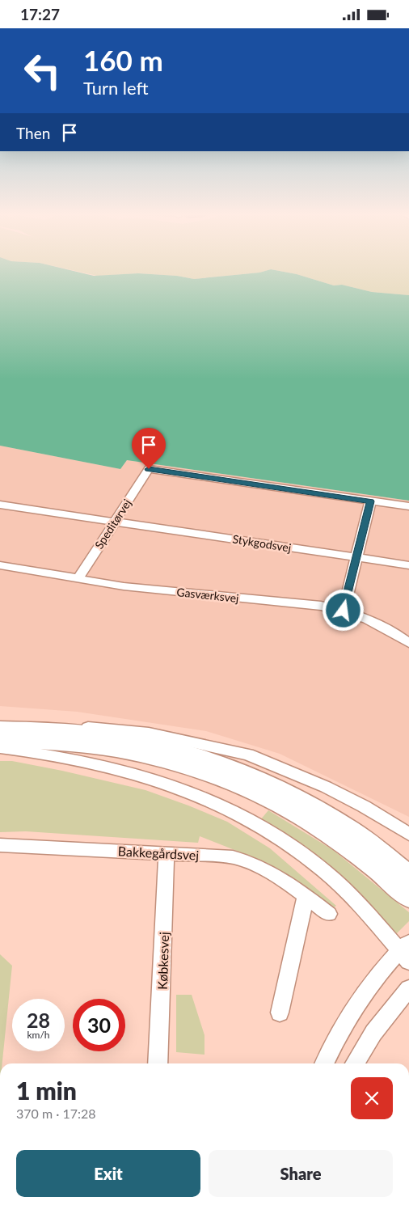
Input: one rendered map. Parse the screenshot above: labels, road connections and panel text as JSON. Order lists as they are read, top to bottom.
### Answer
{
  "streets": {
    "street": [
      "Speditørvej",
      "Stykgodsvej",
      "Gasværksvej",
      "Bakkegårdsvej",
      "Købkesvej"
    ]
  },
  "crossings": [
    ["Speditørvej", "Stykgodsvej"],
    ["Speditørvej", "Gasværksvej"],
    ["Bakkegårdsvej", "Købkesvej"]
  ],
  "page": {
    "status": "17:27",
    "turn": ["160 m", "Turn left"],
    "then": "Then",
    "speed": "28 km/h",
    "limit": "30",
    "heading": ["1 min", "370 m · 17:28"],
    "buttons": ["Exit", "Share"]
  }
}
